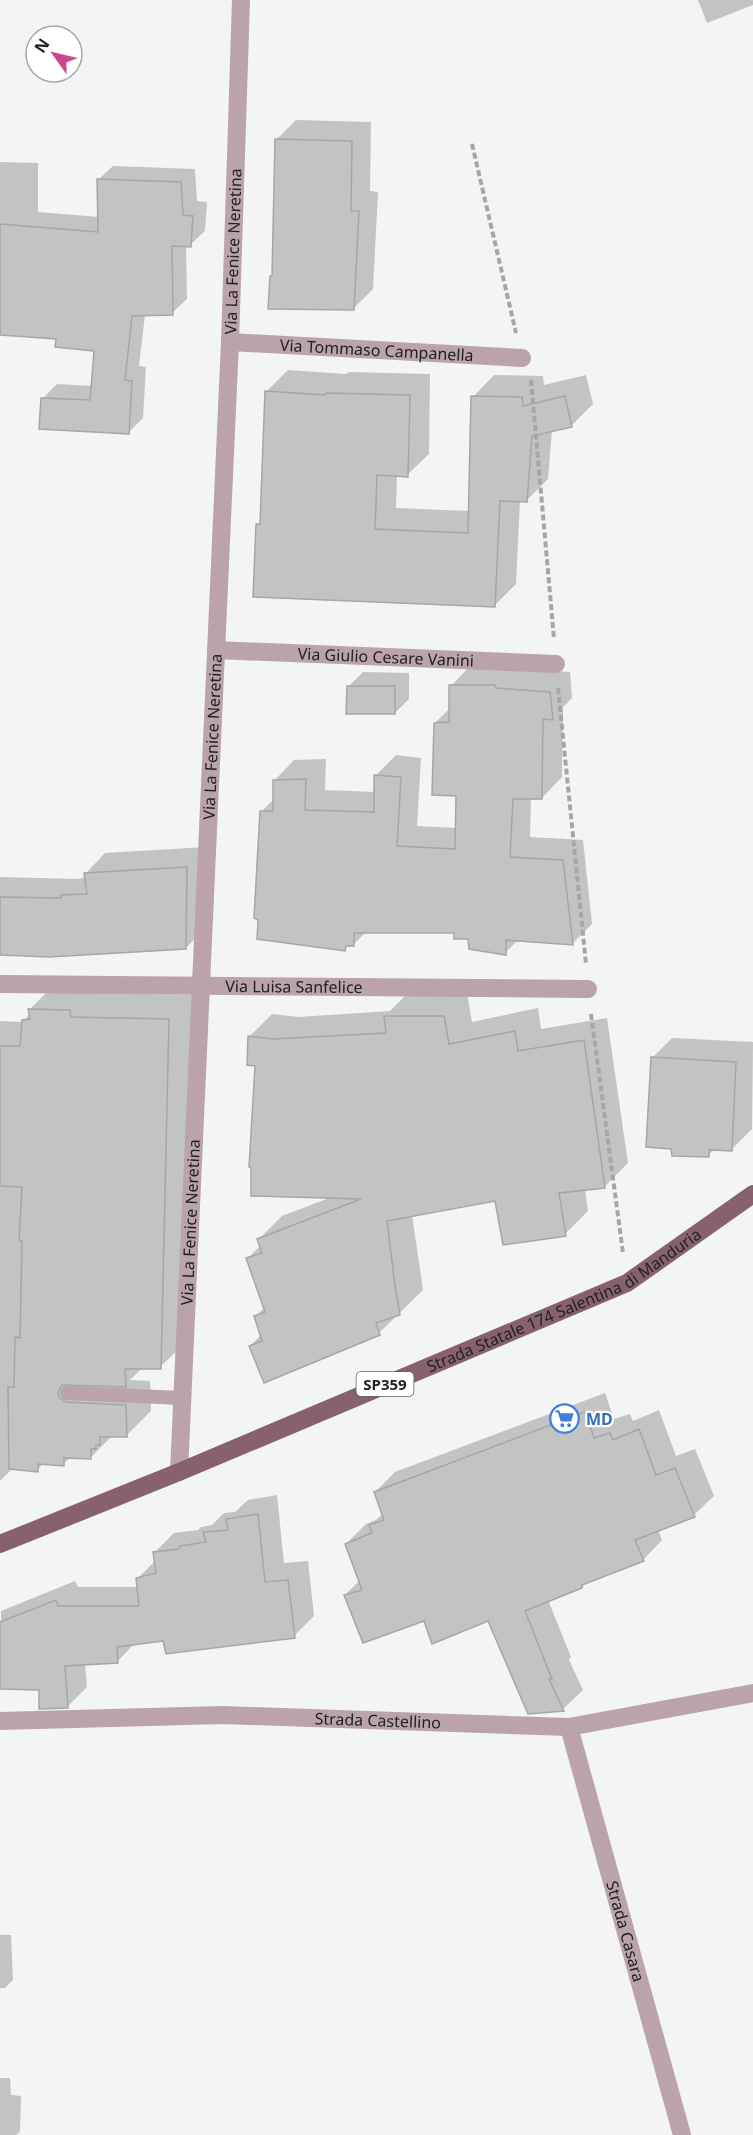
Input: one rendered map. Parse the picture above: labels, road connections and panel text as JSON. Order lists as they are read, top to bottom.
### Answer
{
  "streets": {
    "main road": ["Strada Statale 174 Salentina di Manduria", "SP359"],
    "street": [
      "Via La Fenice Neretina",
      "Via Tommaso Campanella",
      "Via Giulio Cesare Vanini",
      "Via Luisa Sanfelice",
      "Strada Castellino",
      "Strada Casara"
    ]
  },
  "crossings": [
    ["Via La Fenice Neretina", "Via Tommaso Campanella"],
    ["Via La Fenice Neretina", "Via Giulio Cesare Vanini"],
    ["Via La Fenice Neretina", "Via Luisa Sanfelice"],
    ["Via La Fenice Neretina", "Strada Statale 174 Salentina di Manduria"],
    ["Strada Castellino", "Strada Casara"]
  ],
  "places": {
    "supermarket": ["MD"]
  },
  "north": "top left"
}
